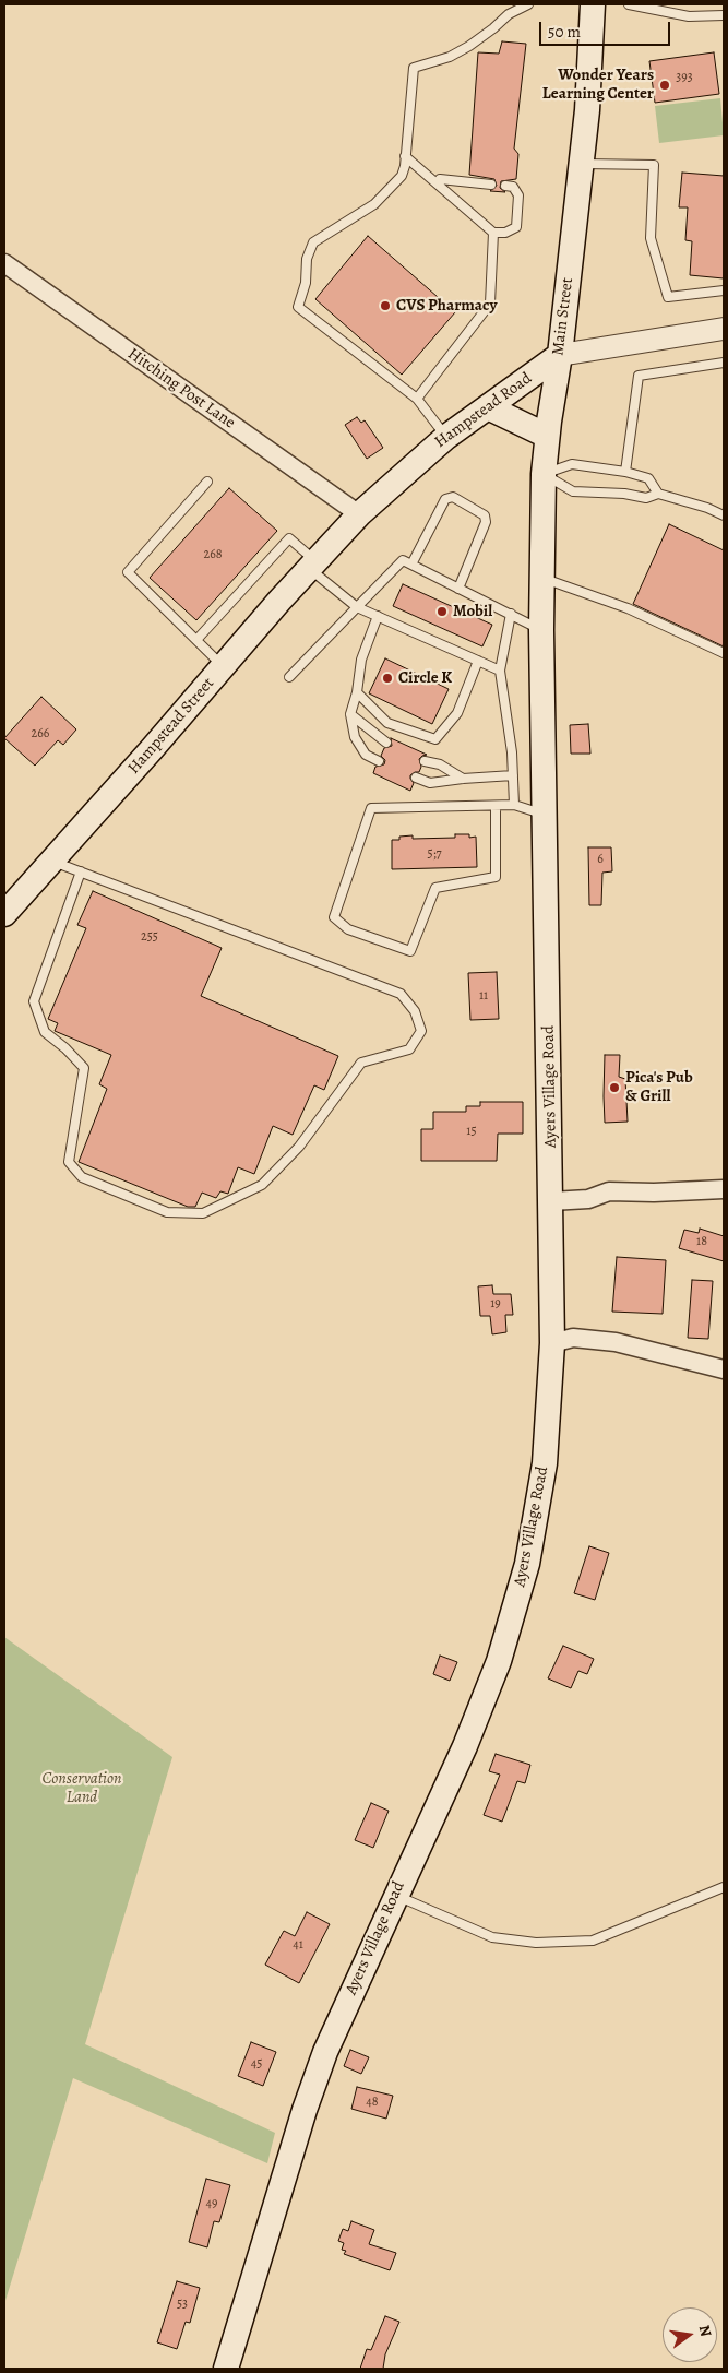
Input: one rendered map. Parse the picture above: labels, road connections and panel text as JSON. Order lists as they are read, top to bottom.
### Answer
{
  "streets": {
    "main road": [
      "Main Street",
      "Hampstead Road",
      "Hampstead Street",
      "Ayers Village Road"
    ],
    "street": ["Hitching Post Lane"]
  },
  "crossings": [
    ["Main Street", "Hampstead Road"],
    ["Main Street", "Ayers Village Road"],
    ["Hitching Post Lane", "Hampstead Road"],
    ["Hampstead Road", "Hampstead Street"]
  ],
  "parks": ["Conservation Land"],
  "places": [
    "Wonder Years Learning Center",
    "CVS Pharmacy",
    "Mobil",
    "Circle K",
    "Pica's Pub & Grill"
  ],
  "house_numbers": [
    "393",
    "268",
    "266",
    "5;7",
    "6",
    "255",
    "11",
    "15",
    "18",
    "19",
    "41",
    "45",
    "48",
    "49",
    "53"
  ],
  "scale_bar": "50 m",
  "north": "right"
}
